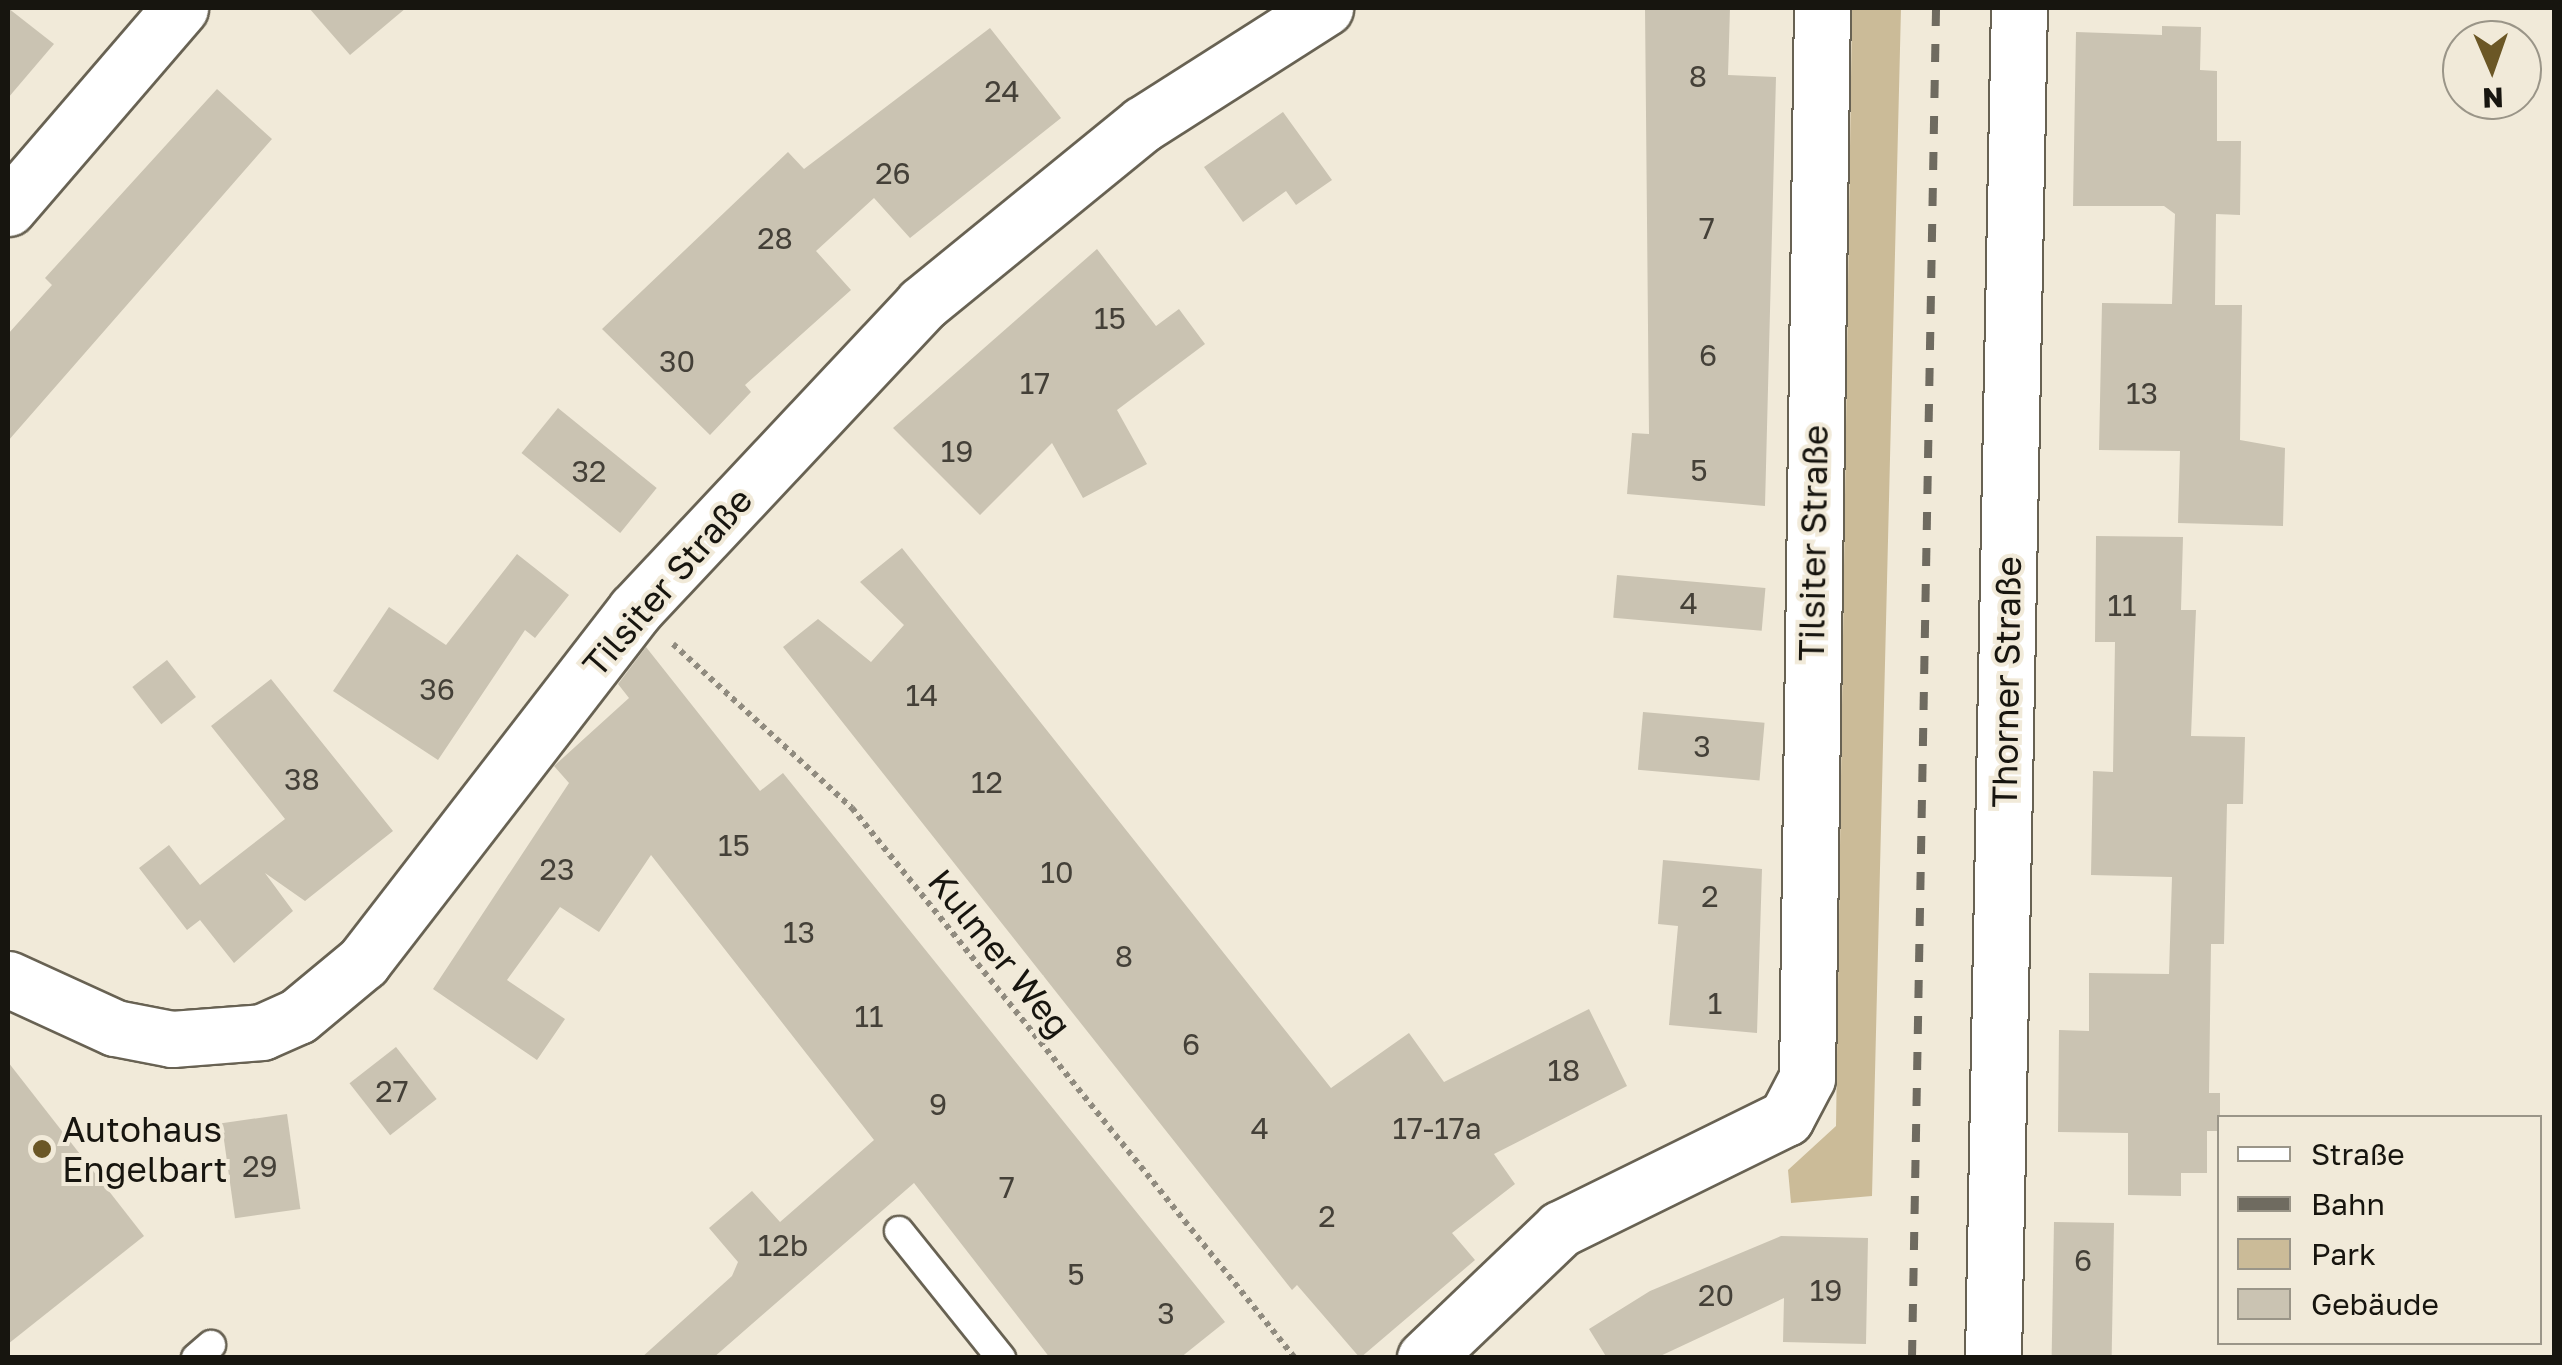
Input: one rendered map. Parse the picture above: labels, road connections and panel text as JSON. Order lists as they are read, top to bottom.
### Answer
{
  "streets": {
    "street": ["Tilsiter Straße", "Thorner Straße"],
    "path": ["Kulmer Weg"]
  },
  "crossings": [
    ["Tilsiter Straße", "Kulmer Weg"]
  ],
  "places": ["Autohaus Engelbart"],
  "house_numbers": [
    "8",
    "24",
    "26",
    "7",
    "28",
    "15",
    "6",
    "30",
    "17",
    "13",
    "19",
    "5",
    "32",
    "4",
    "11",
    "36",
    "14",
    "3",
    "38",
    "12",
    "15",
    "23",
    "10",
    "2",
    "13",
    "8",
    "1",
    "11",
    "6",
    "18",
    "27",
    "9",
    "4",
    "17-17a",
    "29",
    "7",
    "2",
    "12b",
    "6",
    "5",
    "19",
    "20",
    "3"
  ],
  "legend": [
    "Straße",
    "Bahn",
    "Park",
    "Gebäude"
  ],
  "north": "bottom"
}
